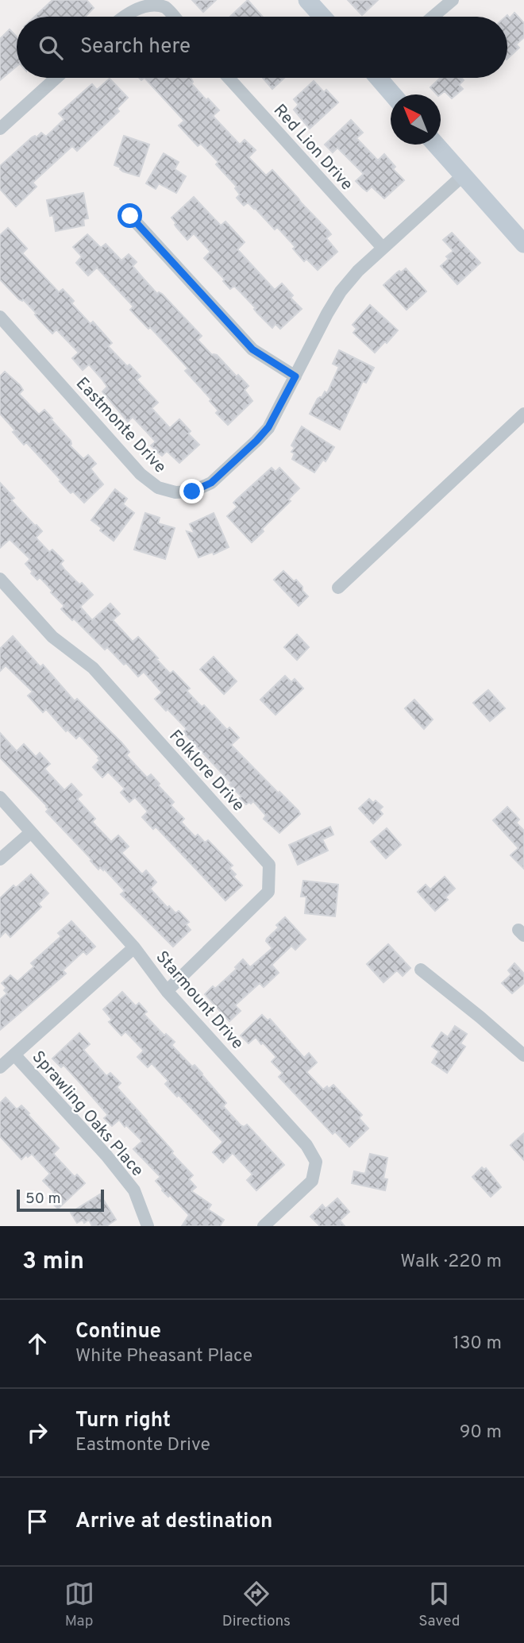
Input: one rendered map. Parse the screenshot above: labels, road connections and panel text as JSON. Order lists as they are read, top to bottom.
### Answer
{
  "streets": {
    "street": [
      "Red Lion Drive",
      "Eastmonte Drive",
      "Folklore Drive",
      "Starmount Drive",
      "Sprawling Oaks Place"
    ]
  },
  "crossings": [
    ["Red Lion Drive", "Eastmonte Drive"],
    ["Folklore Drive", "Starmount Drive"]
  ],
  "scale_bar": "50 m",
  "north": "top left",
  "page": {
    "search": "Search here",
    "scale": "50 m",
    "heading": ["3 min", "Walk · 220 m"],
    "list": [
      ["Continue", "White Pheasant Place", "130 m"],
      ["Turn right", "Eastmonte Drive", "90 m"],
      "Arrive at destination"
    ],
    "nav": ["Map", "Directions", "Saved"]
  }
}
